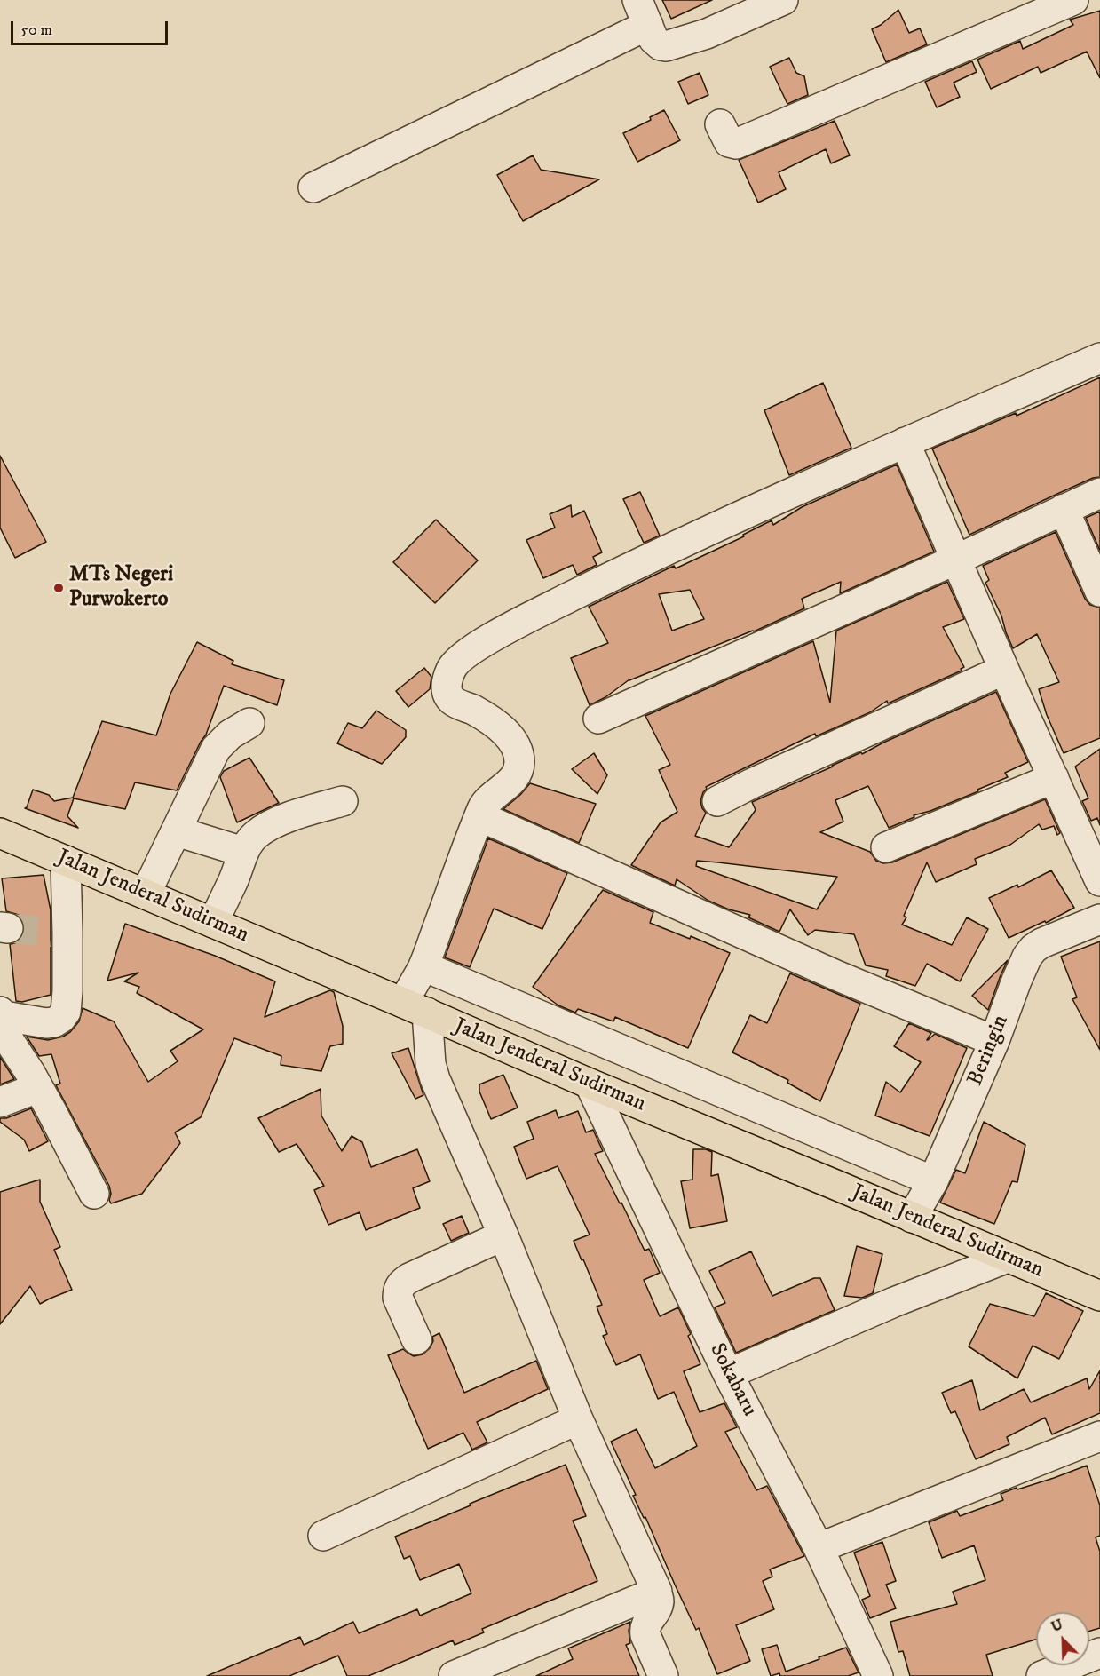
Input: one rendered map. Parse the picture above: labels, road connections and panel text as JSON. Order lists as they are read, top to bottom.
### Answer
{
  "streets": {
    "main road": ["Jalan Jenderal Sudirman"],
    "street": ["Beringin", "Sokabaru"]
  },
  "crossings": [
    ["Jalan Jenderal Sudirman", "Beringin"],
    ["Jalan Jenderal Sudirman", "Sokabaru"]
  ],
  "places": ["MTs Negeri Purwokerto"],
  "scale_bar": "50 m",
  "north": "top left"
}
